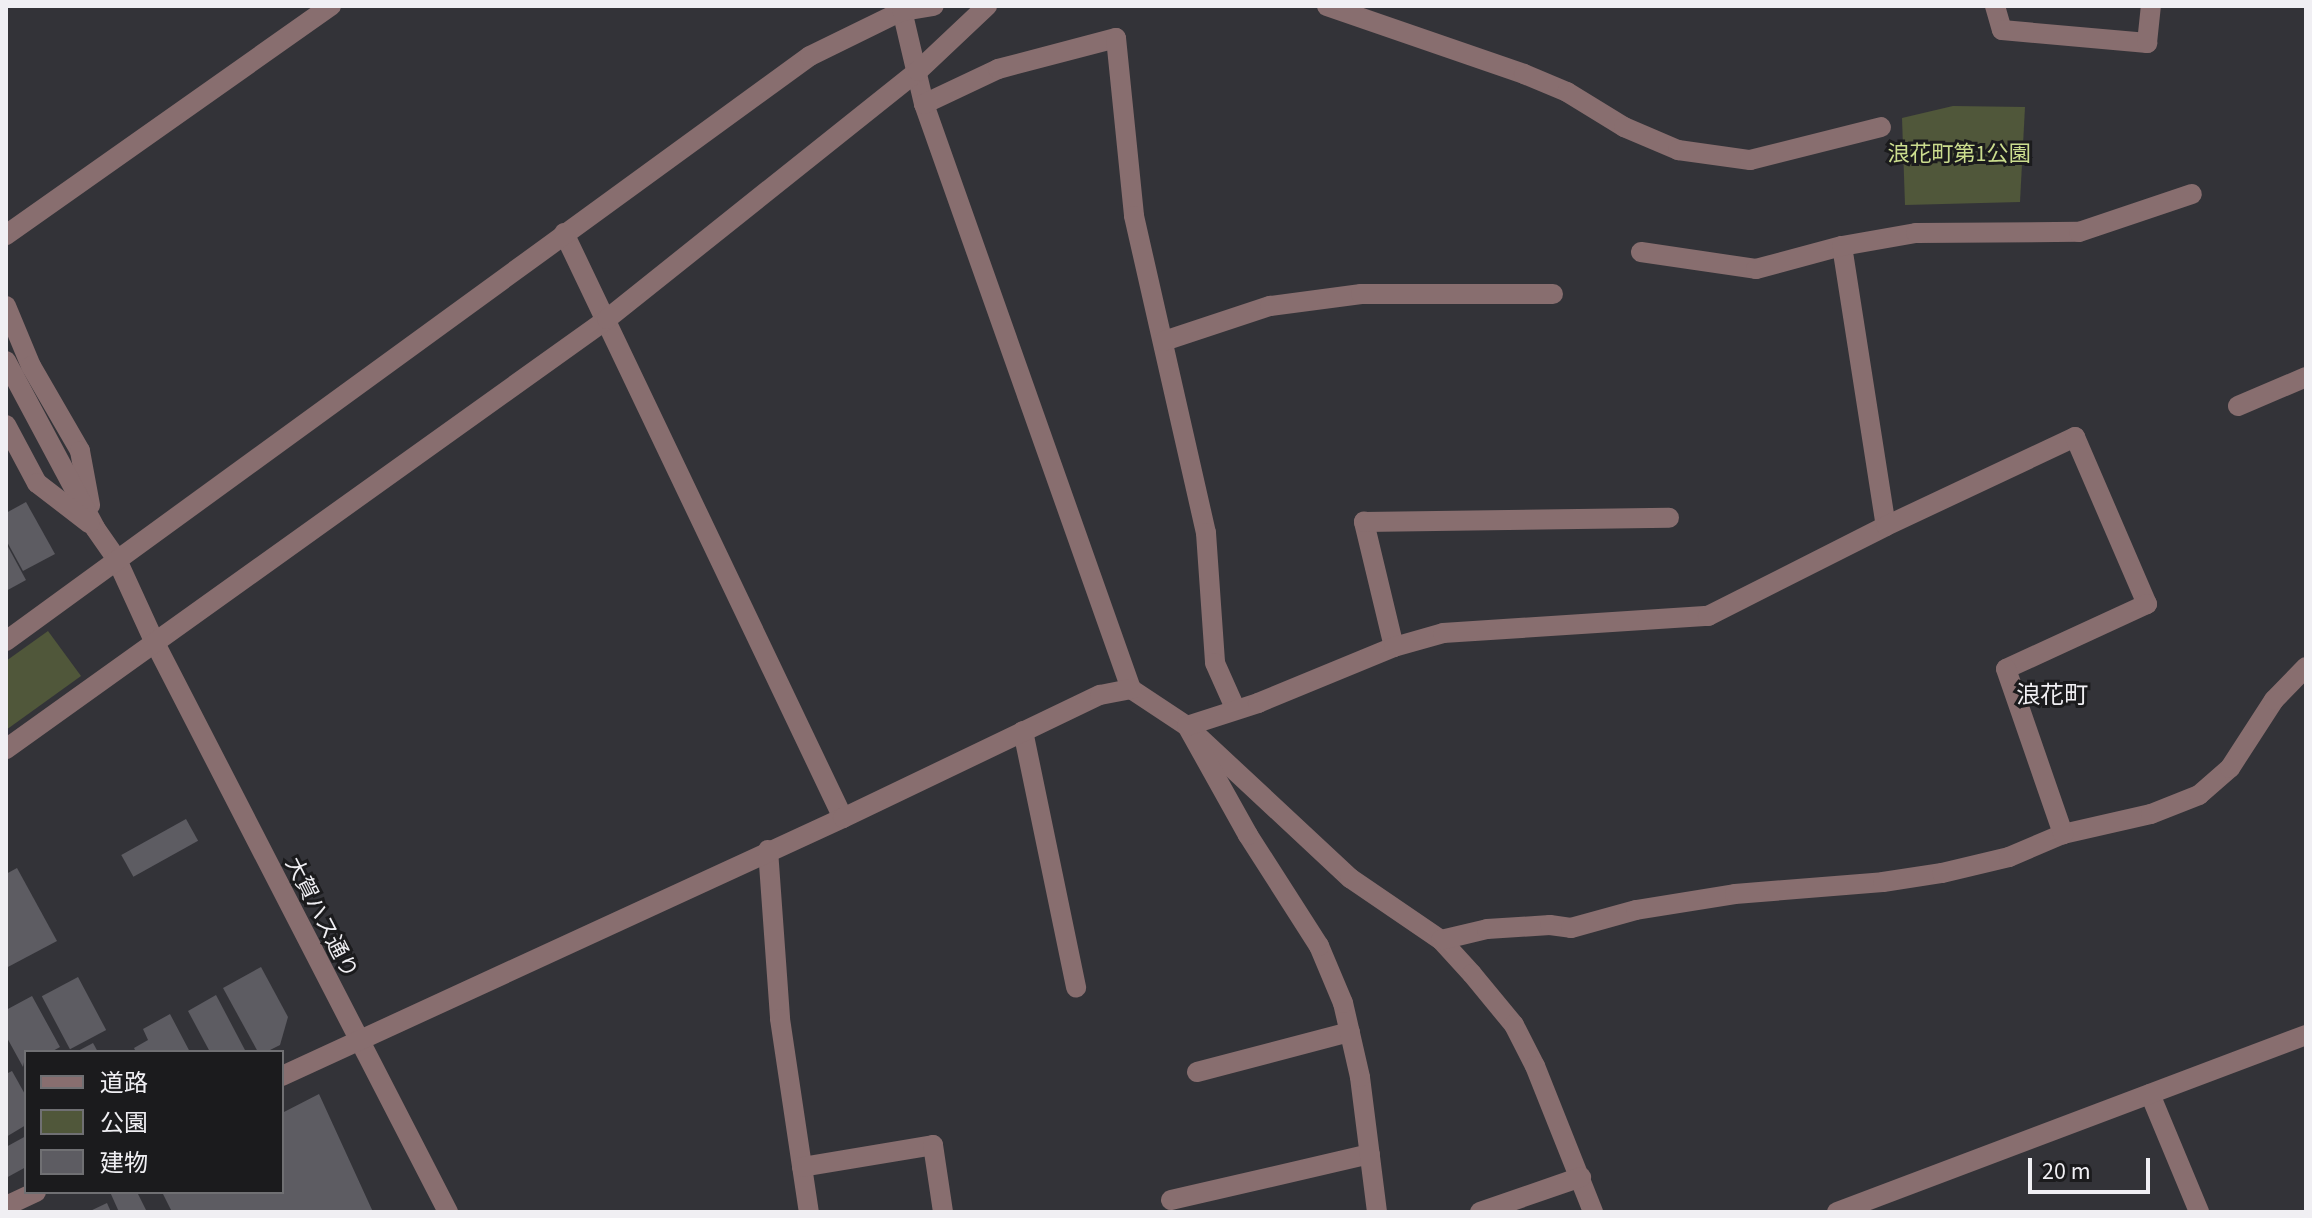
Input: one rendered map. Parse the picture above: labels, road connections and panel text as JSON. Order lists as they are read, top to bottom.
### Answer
{
  "streets": {
    "street": ["大賀ハス通り"]
  },
  "districts": ["浪花町"],
  "parks": ["浪花町第1公園"],
  "legend": ["道路", "公園", "建物"],
  "scale_bar": "20 m"
}
